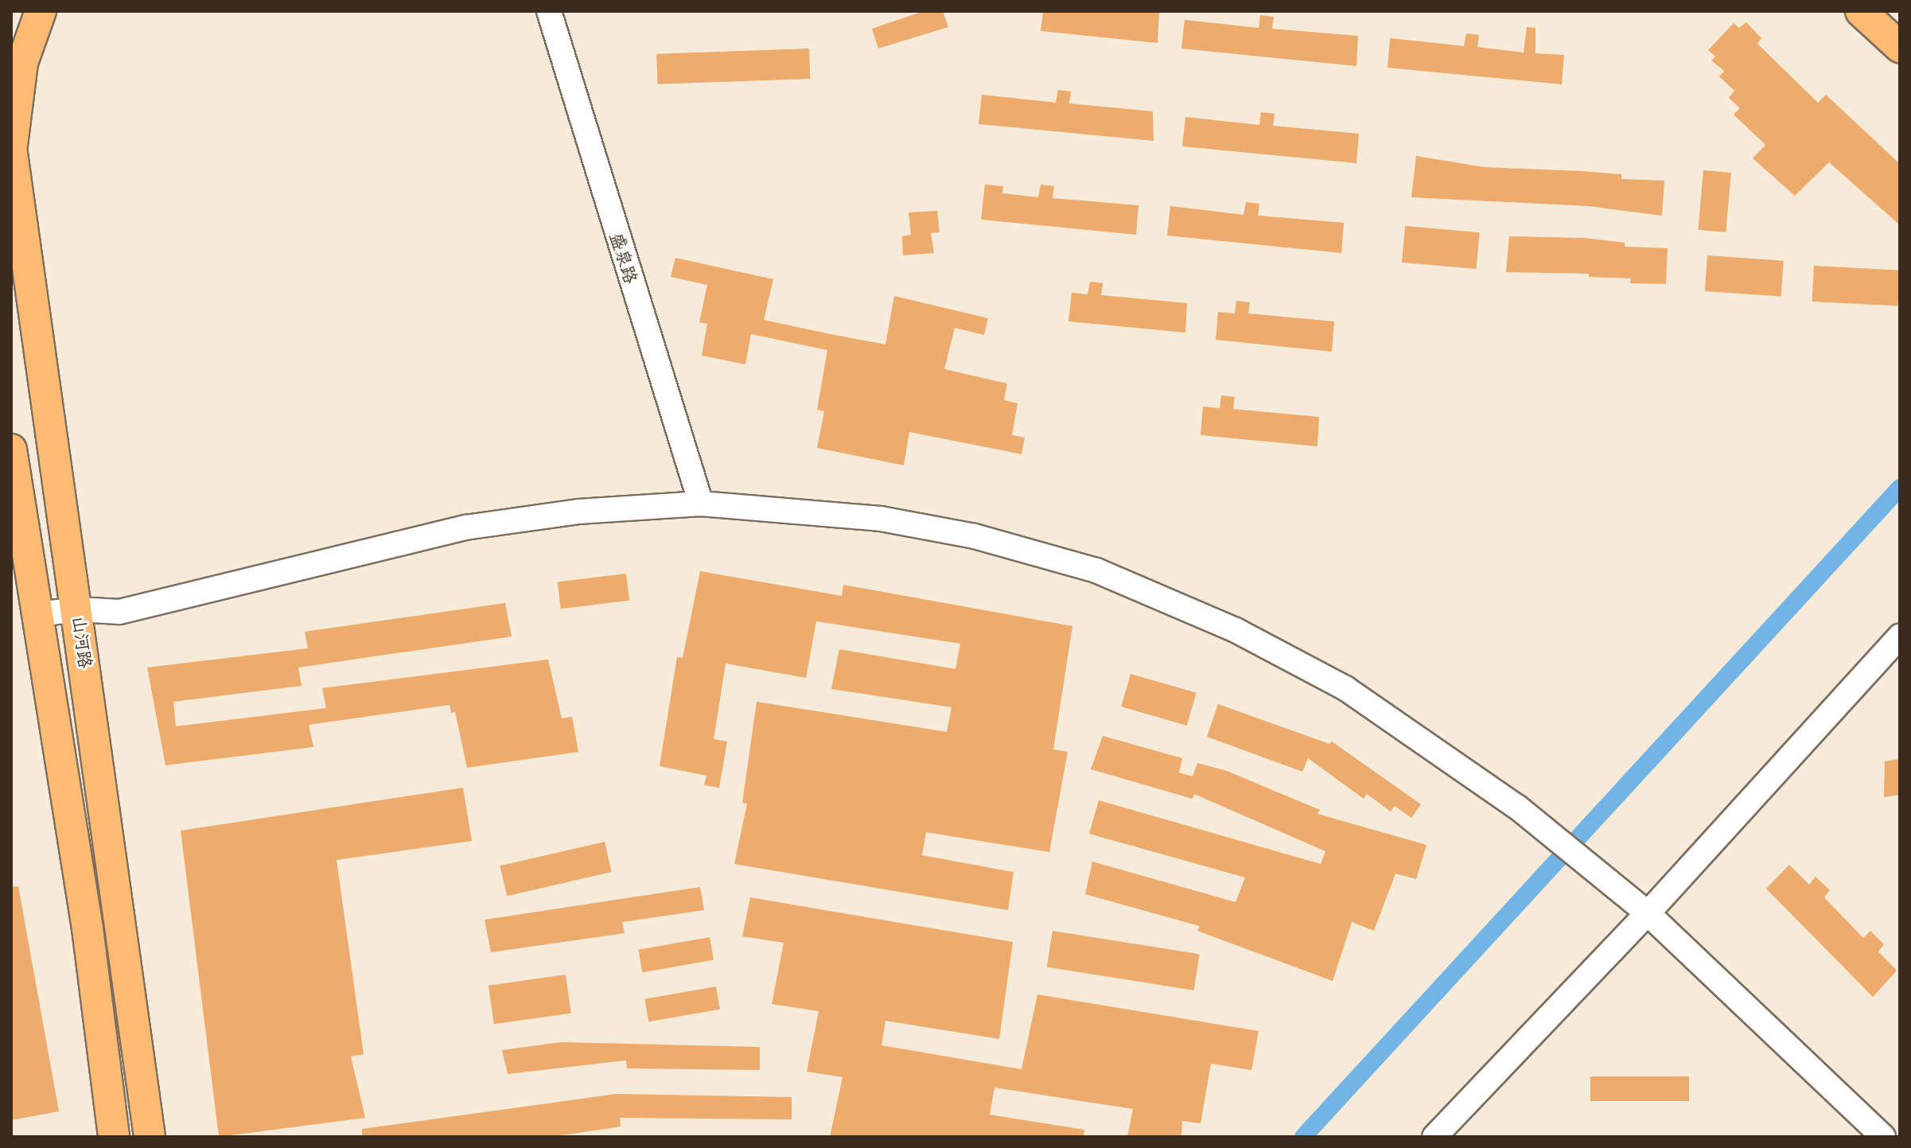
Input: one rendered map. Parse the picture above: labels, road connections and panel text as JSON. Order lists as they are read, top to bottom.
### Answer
{
  "streets": {
    "main road": ["山河路"],
    "street": ["盛泉路"]
  }
}
